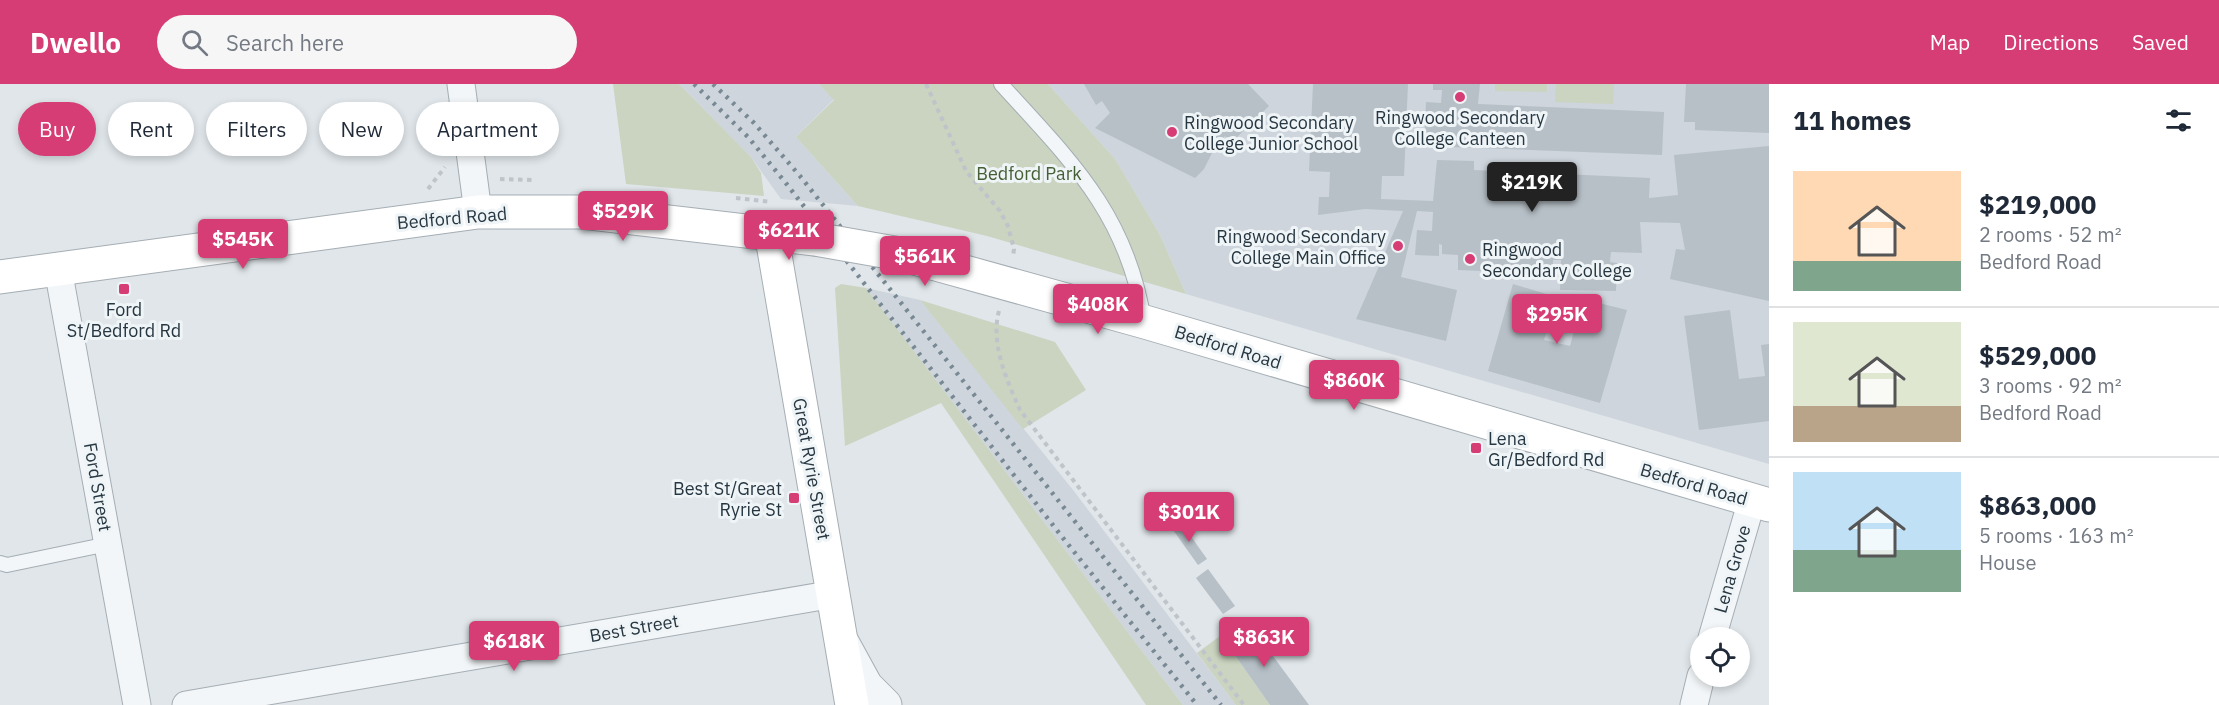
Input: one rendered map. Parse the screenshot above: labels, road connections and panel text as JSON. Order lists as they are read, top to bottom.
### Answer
{
  "streets": {
    "main road": ["Bedford Road", "Great Ryrie Street"],
    "street": ["Ford Street", "Lena Grove", "Best Street"]
  },
  "crossings": [
    ["Bedford Road", "Great Ryrie Street"],
    ["Bedford Road", "Ford Street"],
    ["Bedford Road", "Lena Grove"],
    ["Great Ryrie Street", "Best Street"]
  ],
  "parks": ["Bedford Park"],
  "places": {
    "other": [
      "Ringwood Secondary College Canteen",
      "Ringwood Secondary College Junior School",
      "Ringwood Secondary College Main Office",
      "Ringwood Secondary College"
    ],
    "transit": ["Ford St/Bedford Rd", "Lena Gr/Bedford Rd", "Best St/Great Ryrie St"]
  },
  "page": {
    "header": "Dwello",
    "search": "Search here",
    "nav": ["Map", "Directions", "Saved"],
    "heading": "11 homes",
    "chip": [
      "Buy",
      "Rent",
      "Filters",
      "New",
      "Apartment"
    ],
    "list": [
      {
        "name": "$219,000",
        "note": "2 rooms · 52 m² · Bedford Road"
      },
      {
        "name": "$529,000",
        "note": "3 rooms · 92 m² · Bedford Road"
      },
      {
        "name": "$863,000",
        "note": "5 rooms · 163 m² · House"
      }
    ],
    "price": [
      "$219K",
      "$529K",
      "$621K",
      "$545K",
      "$561K",
      "$408K",
      "$295K",
      "$860K",
      "$301K",
      "$863K",
      "$618K"
    ]
  }
}
